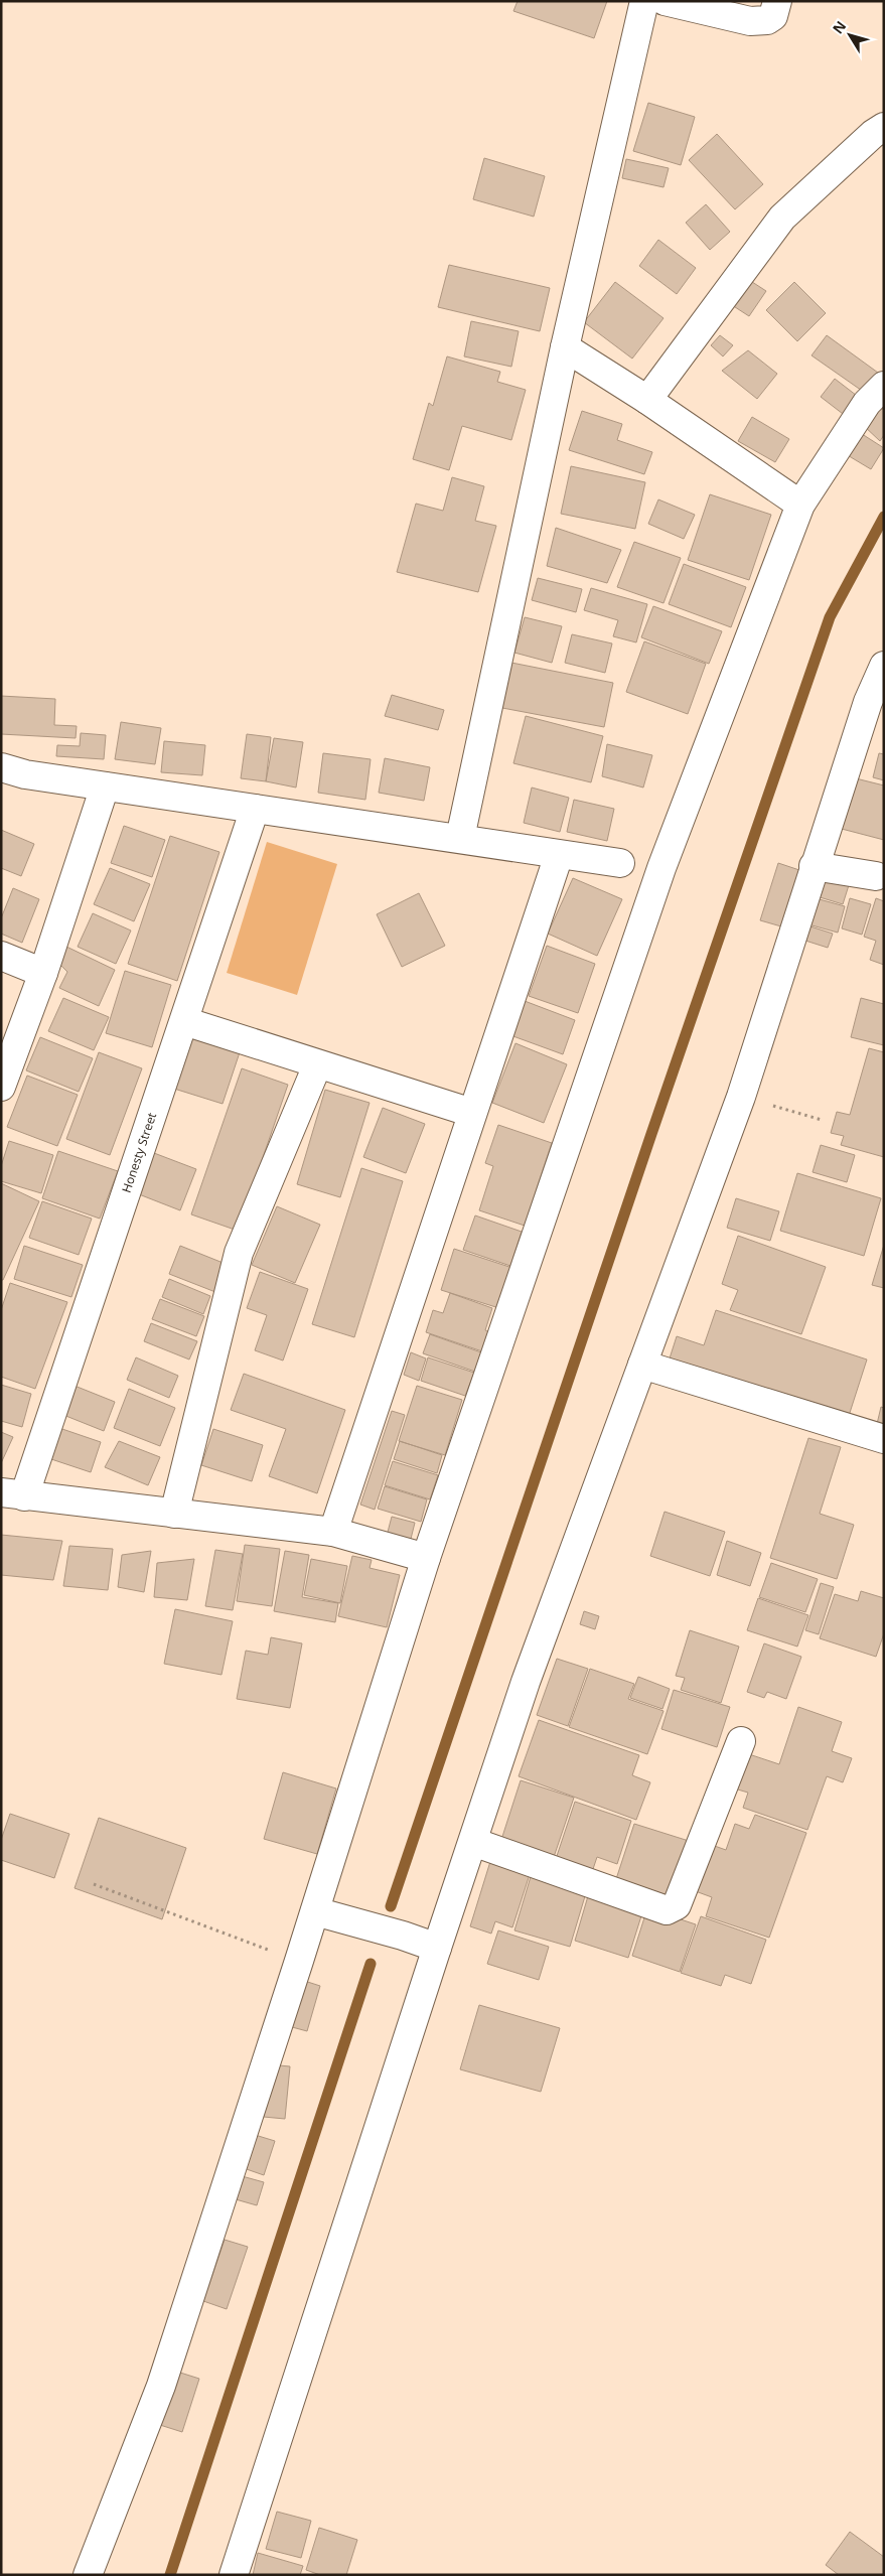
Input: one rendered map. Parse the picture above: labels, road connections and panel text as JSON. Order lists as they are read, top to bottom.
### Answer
{
  "streets": {
    "street": ["Honesty Street"]
  },
  "north": "top left"
}
